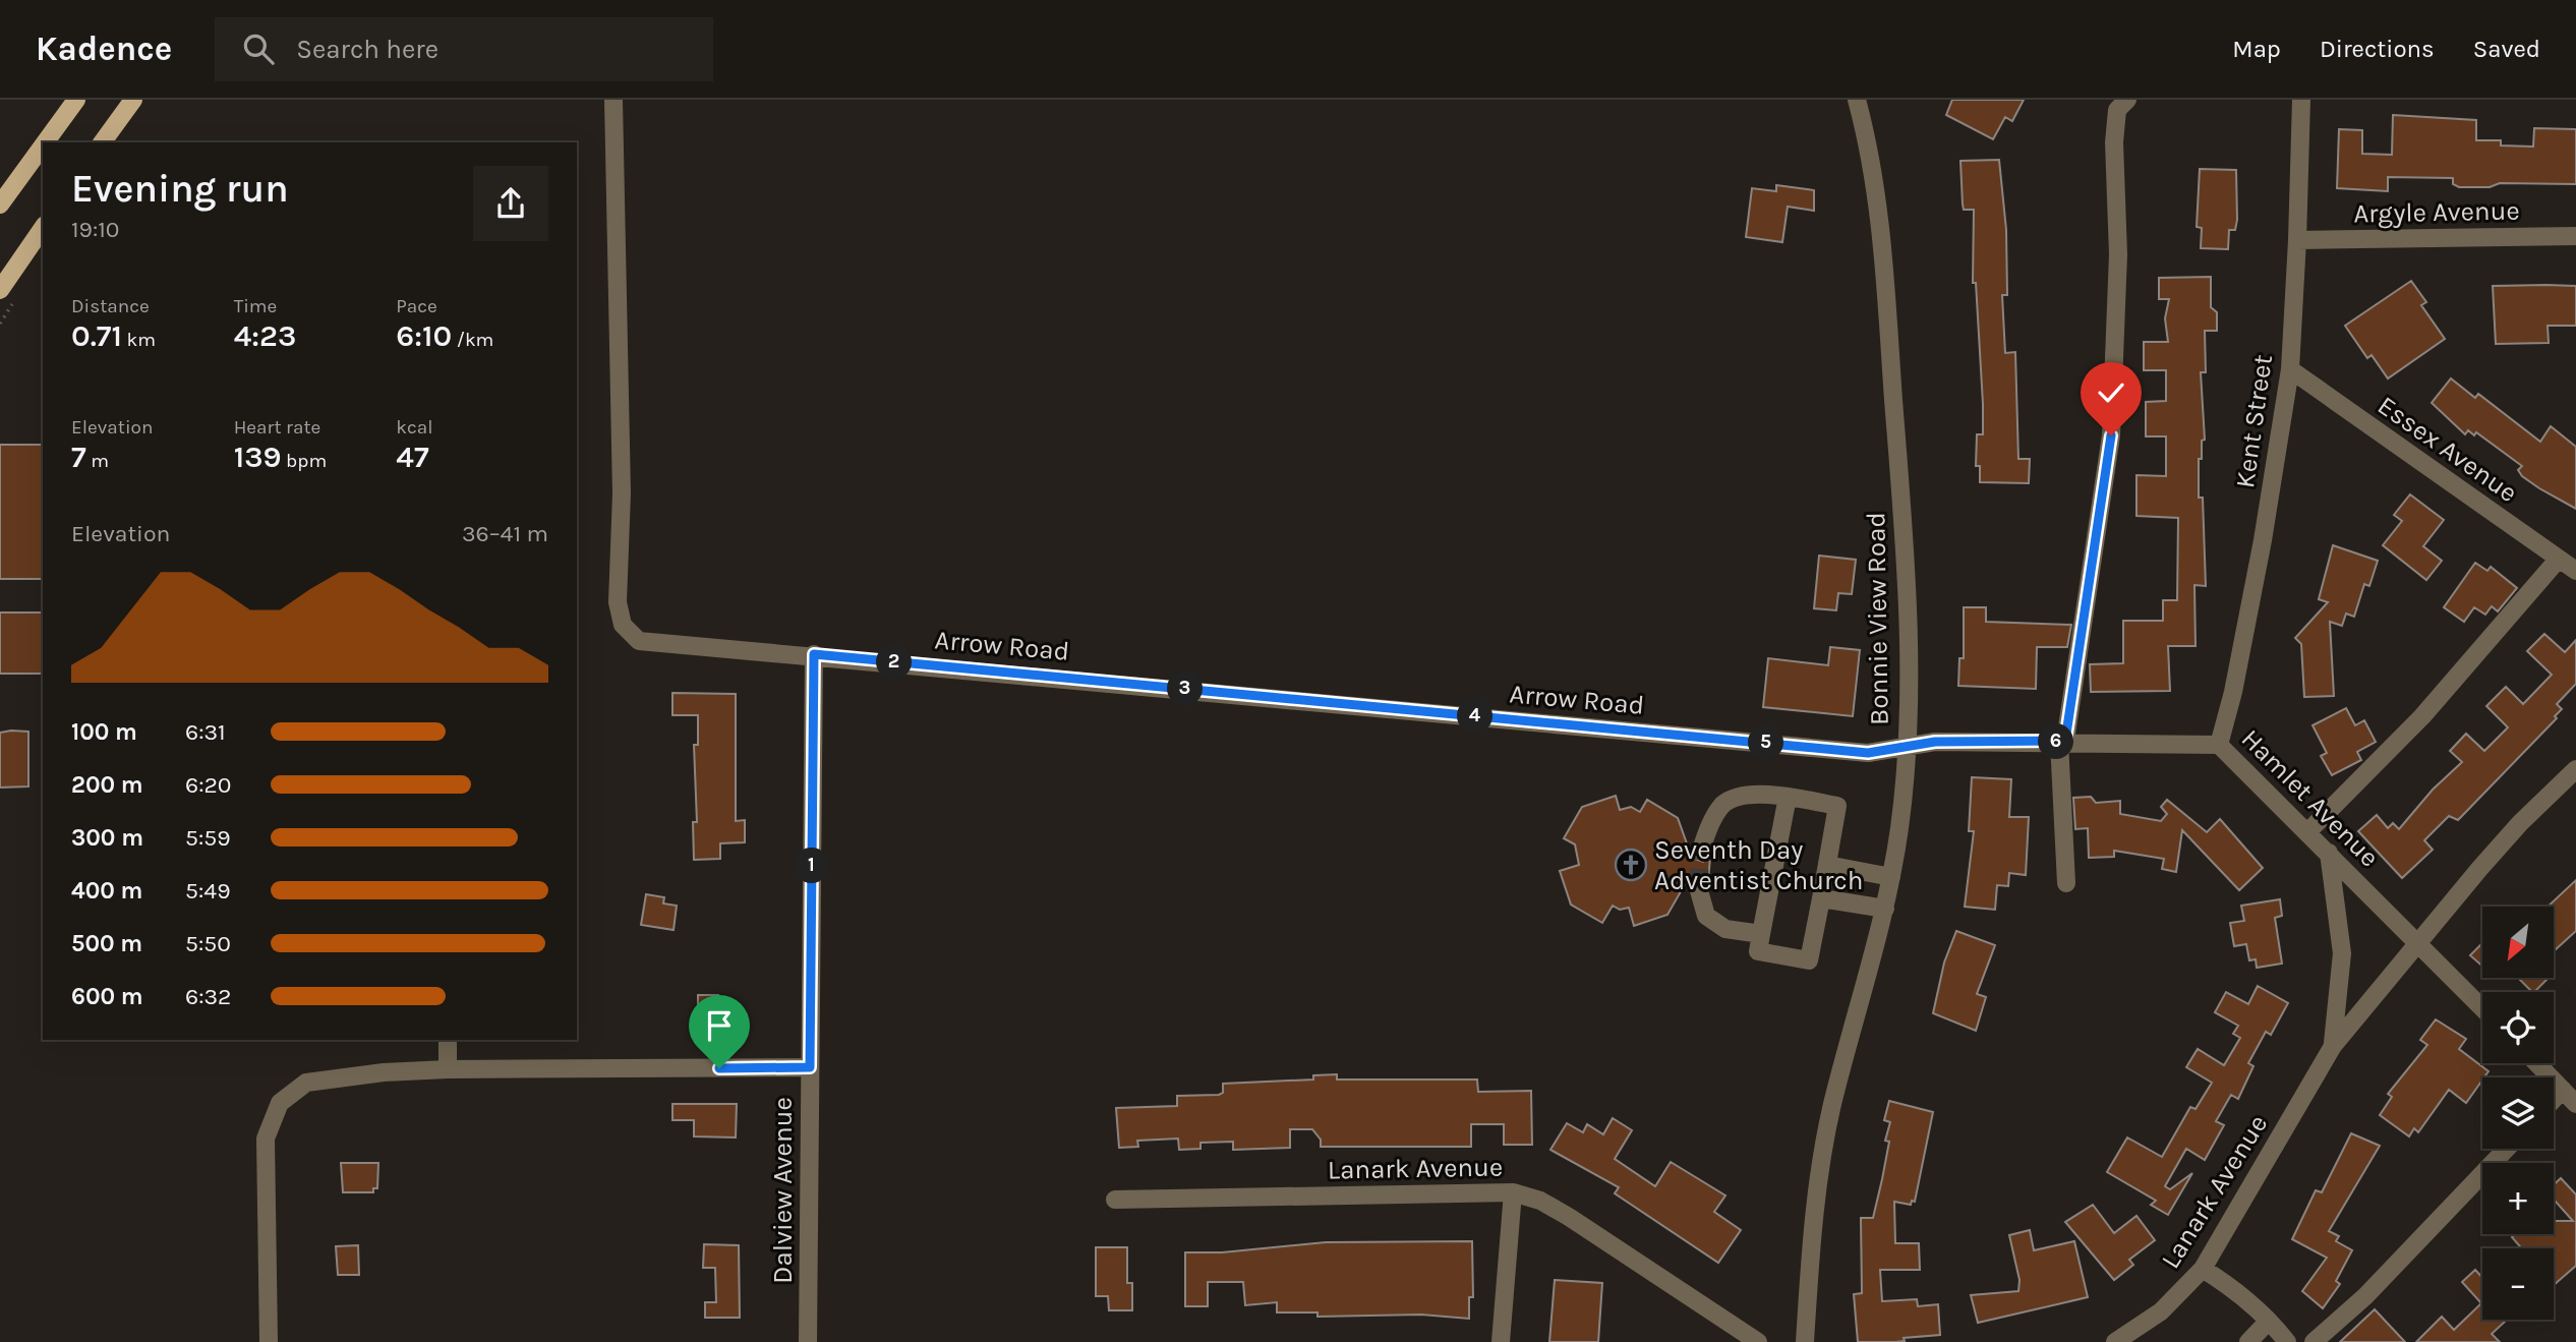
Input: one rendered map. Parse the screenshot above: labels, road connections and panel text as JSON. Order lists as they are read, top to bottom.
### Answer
{
  "streets": {
    "street": [
      "Argyle Avenue",
      "Kent Street",
      "Essex Avenue",
      "Bonnie View Road",
      "Arrow Road",
      "Hamlet Avenue",
      "Lanark Avenue",
      "Dalview Avenue"
    ]
  },
  "crossings": [
    ["Argyle Avenue", "Kent Street"],
    ["Kent Street", "Essex Avenue"],
    ["Kent Street", "Hamlet Avenue"],
    ["Bonnie View Road", "Arrow Road"],
    ["Bonnie View Road", "Hamlet Avenue"],
    ["Arrow Road", "Hamlet Avenue"],
    ["Arrow Road", "Dalview Avenue"],
    ["Hamlet Avenue", "Lanark Avenue"]
  ],
  "places": {
    "church": ["Seventh Day Adventist Church"]
  },
  "north": "bottom left",
  "page": {
    "header": "Kadence",
    "search": "Search here",
    "nav": ["Map", "Directions", "Saved"],
    "heading": ["Evening run", "19:10"],
    "stats": [
      ["Distance", "0.71 km"],
      ["Time", "4:23"],
      ["Pace", "6:10 /km"],
      ["Elevation", "7 m"],
      ["Heart rate", "139 bpm"],
      ["kcal", "47"]
    ],
    "chart": ["Elevation", "36–41 m"],
    "pins": [
      "2",
      "3",
      "4",
      "6",
      "5",
      "1"
    ],
    "list": [
      {
        "name": "100 m",
        "note": "6:31"
      },
      {
        "name": "200 m",
        "note": "6:20"
      },
      {
        "name": "300 m",
        "note": "5:59"
      },
      {
        "name": "400 m",
        "note": "5:49"
      },
      {
        "name": "500 m",
        "note": "5:50"
      },
      {
        "name": "600 m",
        "note": "6:32"
      }
    ],
    "map_buttons": ["+", "−"]
  }
}
